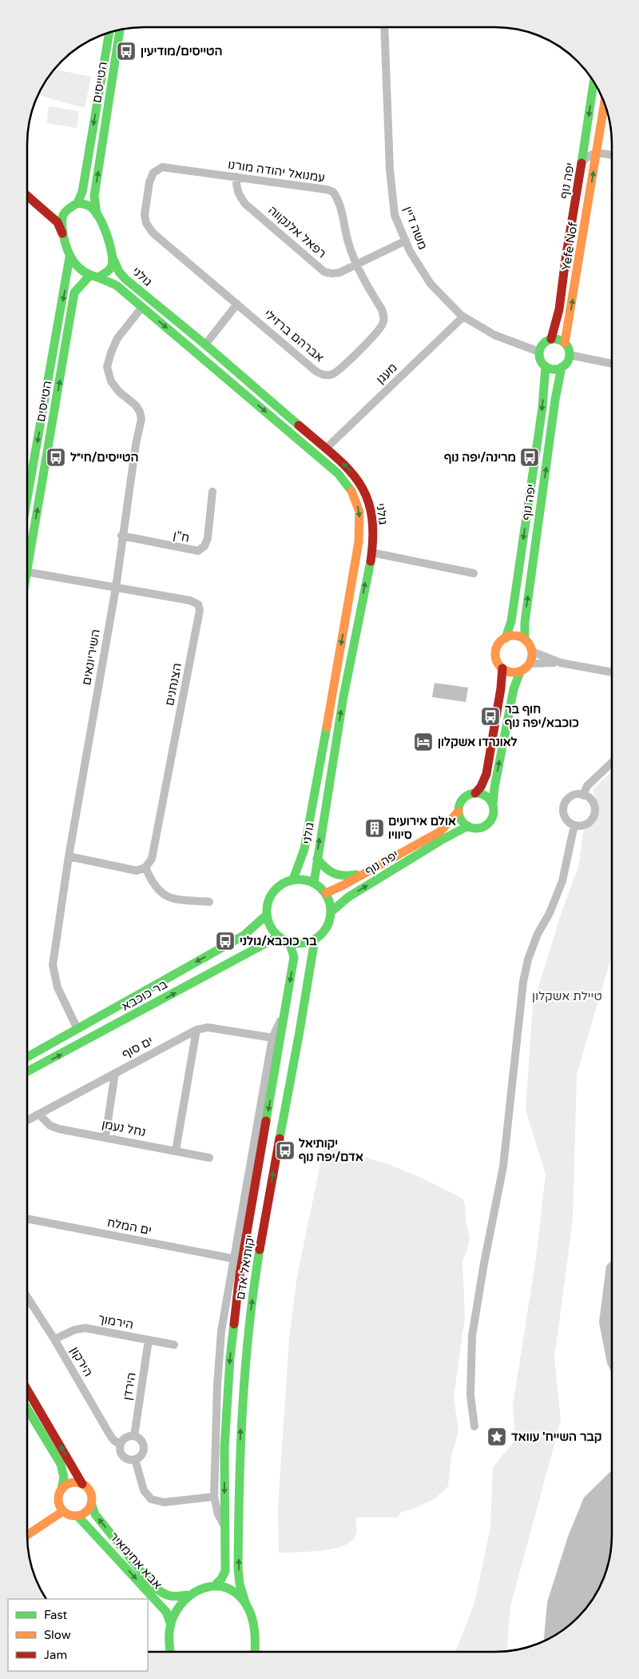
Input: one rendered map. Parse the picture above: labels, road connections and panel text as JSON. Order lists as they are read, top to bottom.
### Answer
{
  "streets": {
    "main road": [
      "הטייסים",
      "יפה נוף",
      "Yefe Nof",
      "גולני",
      "בר כוכבא",
      "יקותיאל אדם",
      "אבא אחימאיר"
    ],
    "street": [
      "עמנואל יהודה מורנו",
      "משה דיין",
      "רפאל אלנקווה",
      "אברהם ברזילי",
      "מעגן",
      "ח\"ן",
      "השיריונאים",
      "הצנחנים",
      "ים סוף",
      "נחל נעמן",
      "ים המלח",
      "הירמוך",
      "הירקון",
      "הירדן"
    ]
  },
  "crossings": [
    ["הטייסים", "גולני"],
    ["עמנואל יהודה מורנו", "רפאל אלנקווה"],
    ["עמנואל יהודה מורנו", "אברהם ברזילי"],
    ["יפה נוף", "משה דיין"],
    ["יפה נוף", "Yefe Nof"],
    ["יפה נוף", "גולני"],
    ["יפה נוף", "בר כוכבא"],
    ["יפה נוף", "יקותיאל אדם"],
    ["משה דיין", "רפאל אלנקווה"],
    ["משה דיין", "Yefe Nof"],
    ["משה דיין", "מעגן"],
    ["גולני", "מעגן"],
    ["גולני", "השיריונאים"],
    ["גולני", "בר כוכבא"],
    ["גולני", "יקותיאל אדם"],
    ["ח\"ן", "השיריונאים"],
    ["השיריונאים", "הצנחנים"],
    ["השיריונאים", "בר כוכבא"],
    ["בר כוכבא", "יקותיאל אדם"],
    ["ים סוף", "נחל נעמן"],
    ["הירמוך", "הירקון"],
    ["הירמוך", "הירדן"],
    ["הירקון", "הירדן"]
  ],
  "one_way": ["Yefe Nof"],
  "parks": ["טיילת אשקלון"],
  "places": {
    "bus stop": [
      "הטייסים/מודיעין",
      "הטייסים/חי״ל",
      "מרינה/יפה נוף",
      "חוף בר כוכבא/יפה נוף",
      "בר כוכבא/גולני",
      "יקותיאל אדם/יפה נוף"
    ],
    "hotel": ["לאונרדו אשקלון"],
    "building": ["אולם אירועים סיוויו"],
    "place": ["קבר השייח' עוואד"]
  },
  "legend": ["Fast", "Slow", "Jam"]
}
